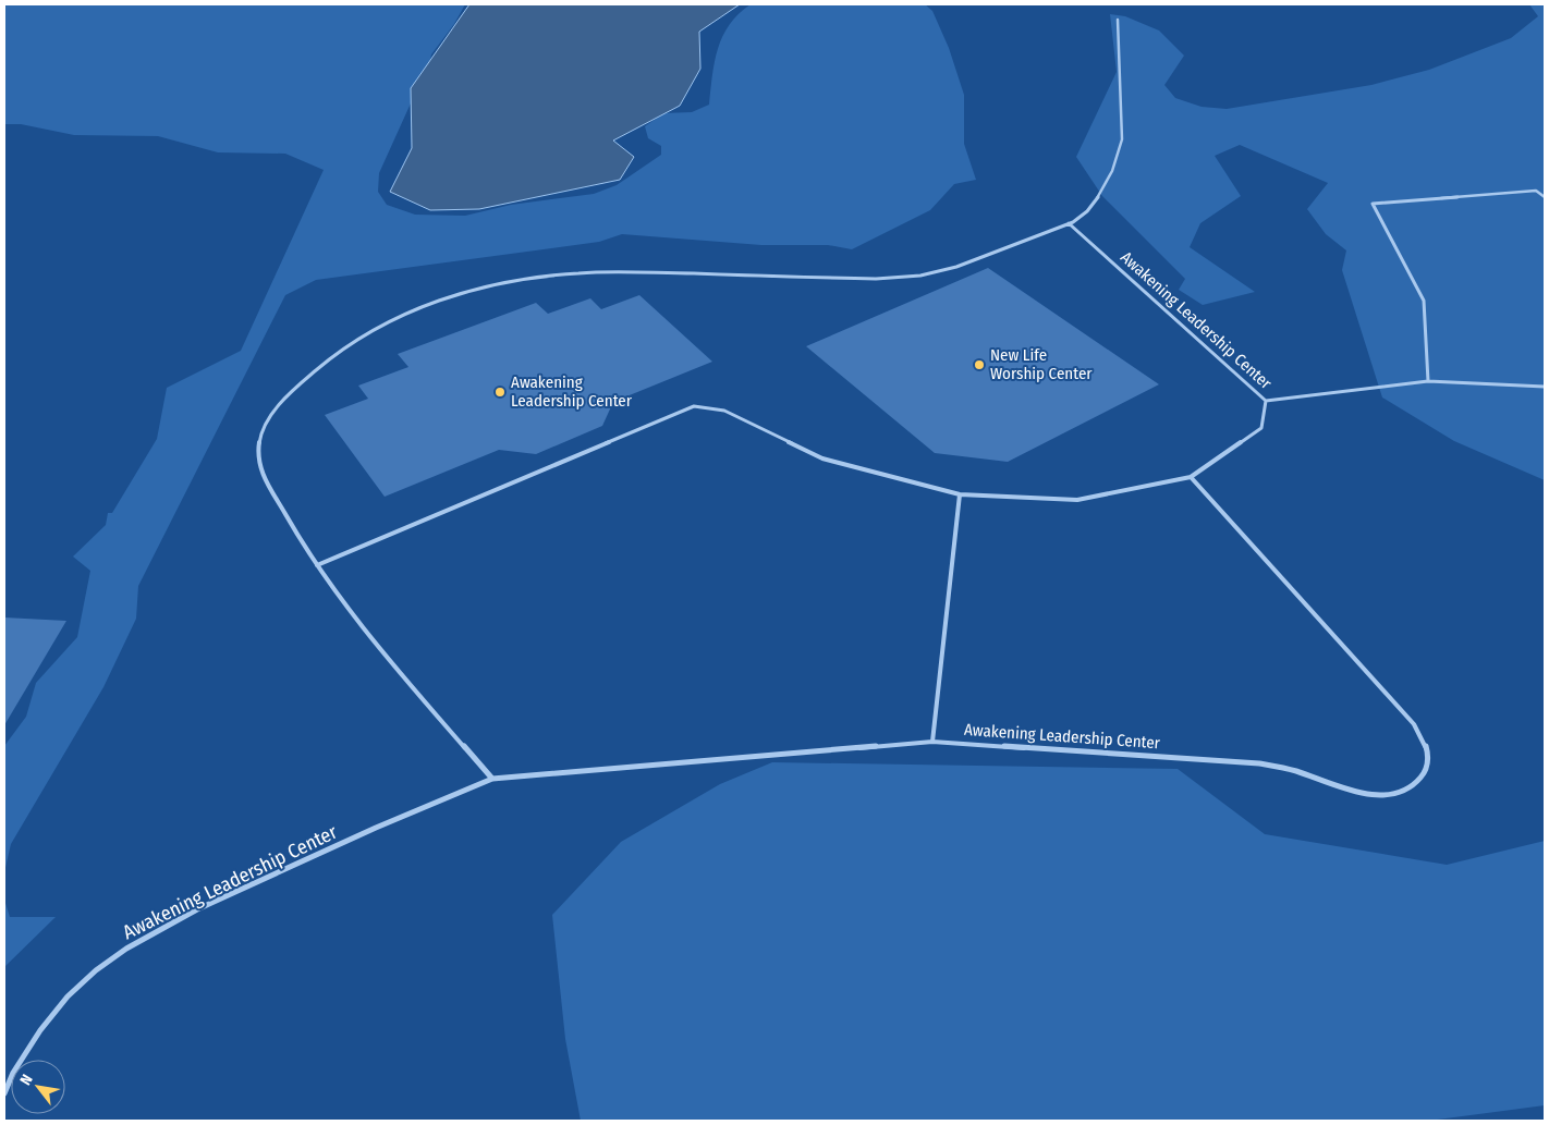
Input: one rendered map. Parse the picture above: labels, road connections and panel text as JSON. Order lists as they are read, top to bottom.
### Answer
{
  "streets": {
    "lane": ["Awakening Leadership Center"]
  },
  "places": ["New Life Worship Center", "Awakening Leadership Center"],
  "north": "top left"
}
